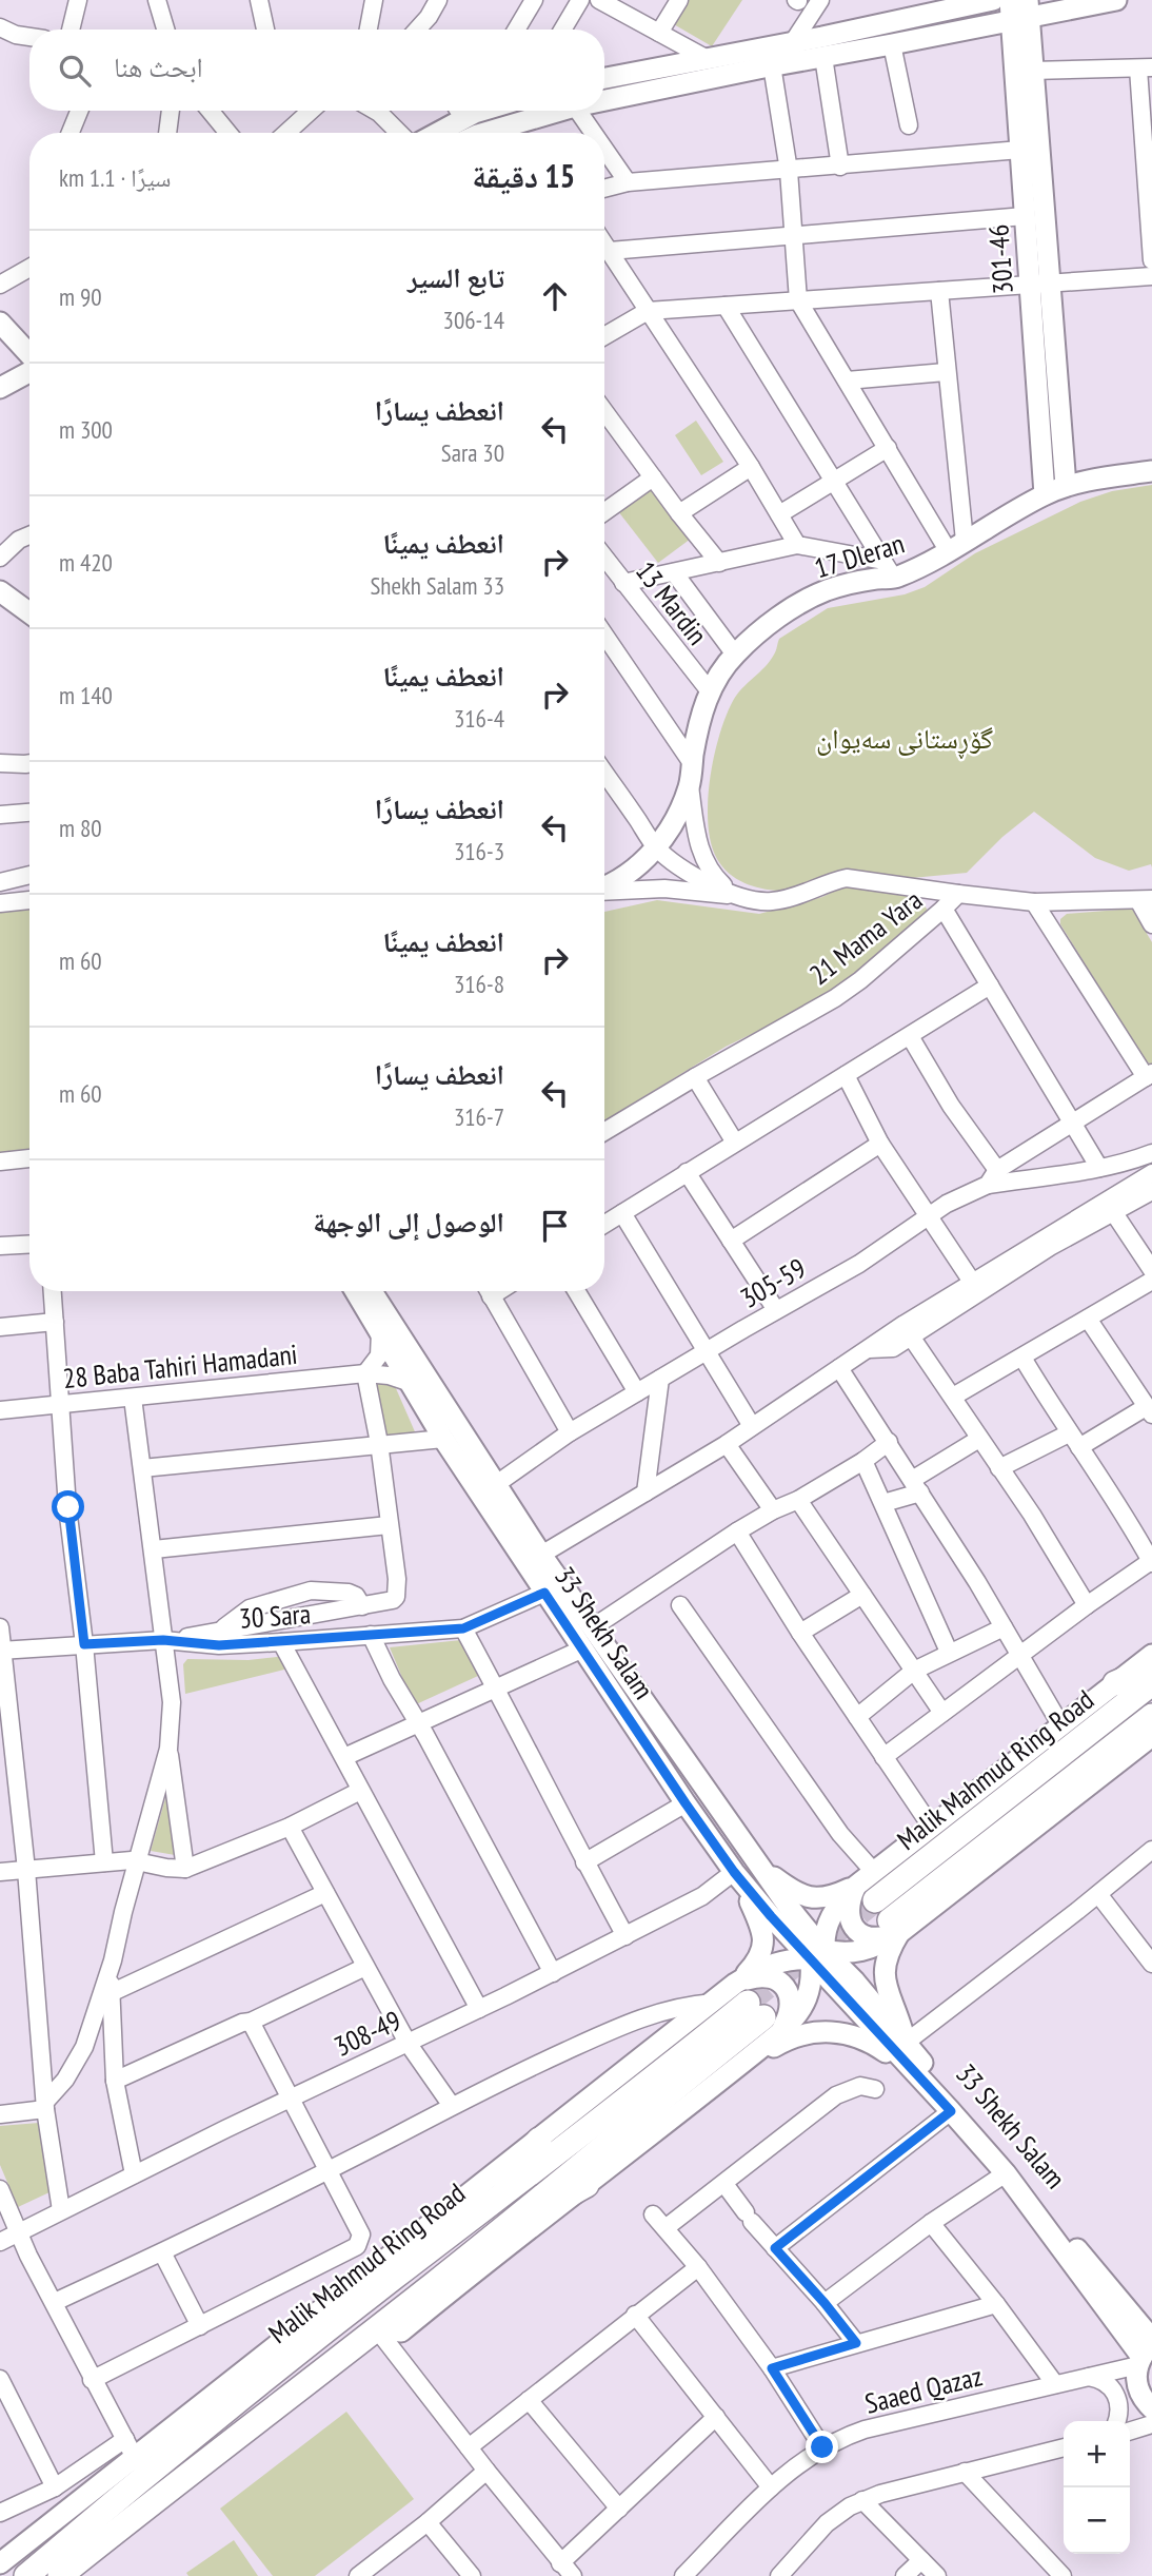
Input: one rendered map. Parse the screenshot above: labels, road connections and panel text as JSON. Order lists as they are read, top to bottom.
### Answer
{
  "streets": {
    "highway": ["Malik Mahmud Ring Road"],
    "main road": ["301-46", "17 Dleran", "33 Shekh Salam"],
    "street": [
      "13 Mardin",
      "21 Mama Yara",
      "305-59",
      "28 Baba Tahiri Hamadani",
      "30 Sara",
      "308-49",
      "Saaed Qazaz"
    ]
  },
  "crossings": [
    ["301-46", "17 Dleran"],
    ["17 Dleran", "13 Mardin"],
    ["305-59", "33 Shekh Salam"],
    ["28 Baba Tahiri Hamadani", "33 Shekh Salam"],
    ["30 Sara", "33 Shekh Salam"],
    ["33 Shekh Salam", "308-49"],
    ["33 Shekh Salam", "Saaed Qazaz"]
  ],
  "parks": ["گۆڕستانی سەیوان"],
  "page": {
    "search": "ابحث هنا",
    "heading": ["15 دقيقة", "سيرًا · 1.1 km"],
    "list": [
      ["تابع السير", "306-14", "90 m"],
      ["انعطف يسارًا", "30 Sara", "300 m"],
      ["انعطف يمينًا", "33 Shekh Salam", "420 m"],
      ["انعطف يمينًا", "316-4", "140 m"],
      ["انعطف يسارًا", "316-3", "80 m"],
      ["انعطف يمينًا", "316-8", "60 m"],
      ["انعطف يسارًا", "316-7", "60 m"],
      "الوصول إلى الوجهة"
    ],
    "map_buttons": ["+", "−"]
  }
}
